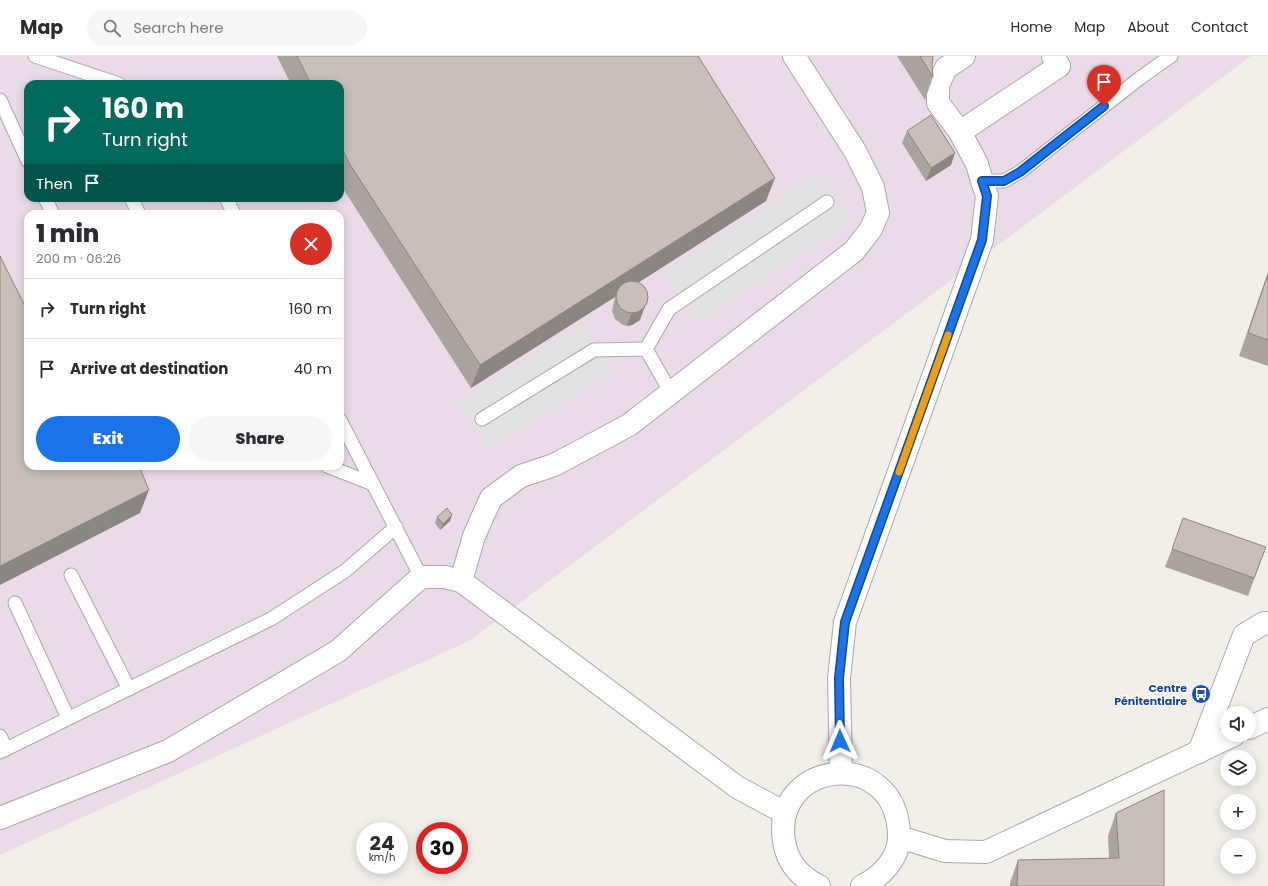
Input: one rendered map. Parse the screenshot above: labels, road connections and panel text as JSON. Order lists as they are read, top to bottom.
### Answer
{
  "places": {
    "bus stop": ["Centre Pénitentiaire"]
  },
  "page": {
    "header": "Map",
    "search": "Search here",
    "nav": [
      "Home",
      "Map",
      "About",
      "Contact"
    ],
    "turn": ["160 m", "Turn right"],
    "then": "Then",
    "heading": ["1 min", "200 m · 06:26"],
    "list": [
      {
        "name": "Turn right",
        "value": "160 m"
      },
      {
        "name": "Arrive at destination",
        "value": "40 m"
      }
    ],
    "buttons": ["Exit", "Share"],
    "map_buttons": ["+", "−"],
    "speed": "24 km/h",
    "limit": "30"
  }
}
